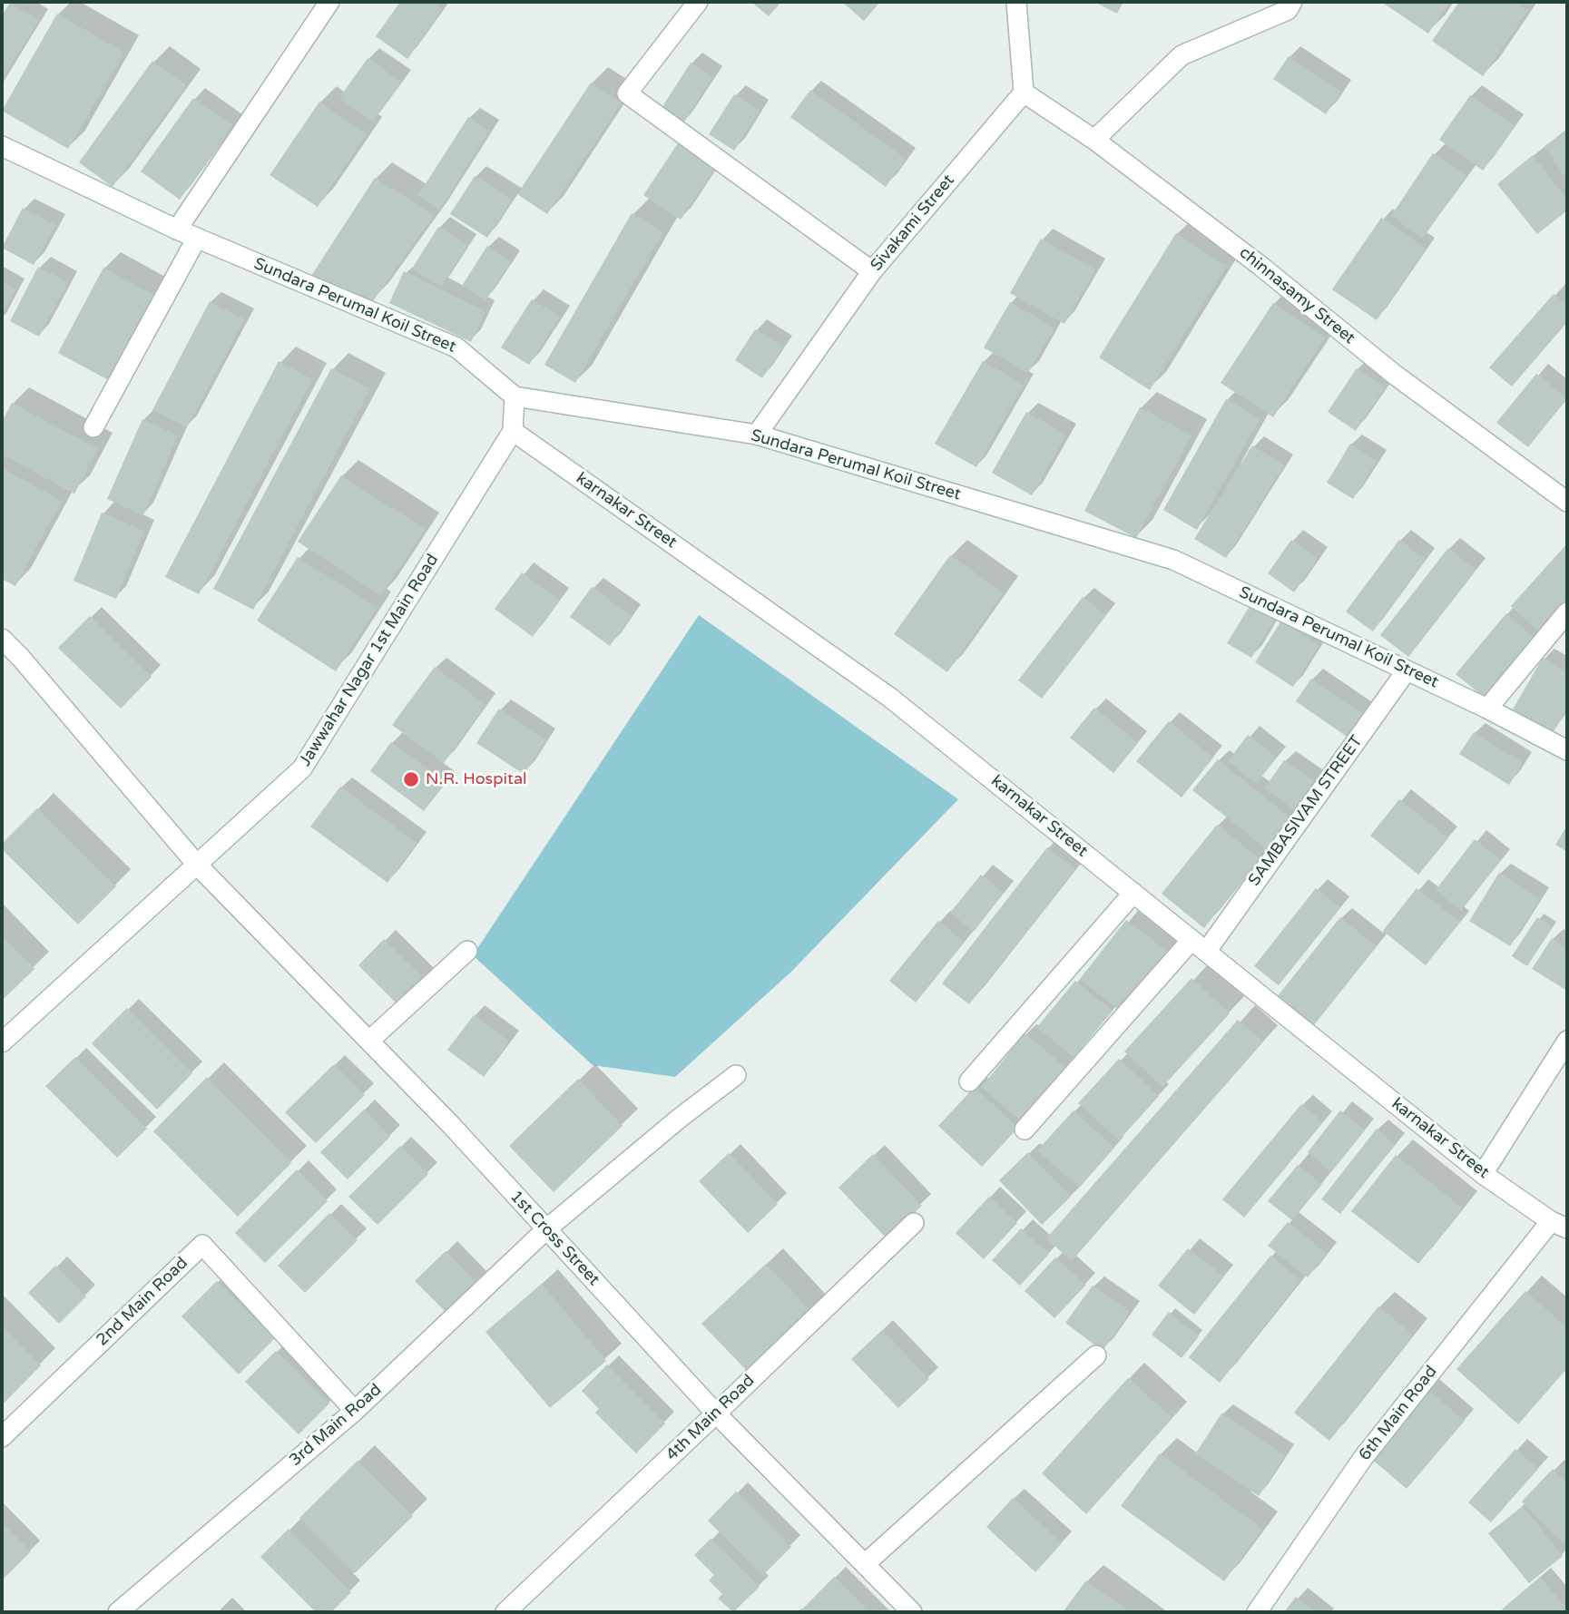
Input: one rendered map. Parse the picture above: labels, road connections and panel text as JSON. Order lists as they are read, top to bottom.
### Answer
{
  "streets": {
    "street": [
      "Sivakami Street",
      "chinnasamy Street",
      "Sundara Perumal Koil Street",
      "karnakar Street",
      "Jawwahar Nagar 1st Main Road",
      "SAMBASIVAM STREET",
      "1st Cross Street",
      "2nd Main Road",
      "6th Main Road",
      "4th Main Road",
      "3rd Main Road"
    ]
  },
  "crossings": [
    ["Sivakami Street", "chinnasamy Street"],
    ["Sivakami Street", "Sundara Perumal Koil Street"],
    ["Sundara Perumal Koil Street", "Jawwahar Nagar 1st Main Road"],
    ["Sundara Perumal Koil Street", "SAMBASIVAM STREET"],
    ["karnakar Street", "Jawwahar Nagar 1st Main Road"],
    ["karnakar Street", "SAMBASIVAM STREET"],
    ["karnakar Street", "6th Main Road"],
    ["Jawwahar Nagar 1st Main Road", "1st Cross Street"],
    ["1st Cross Street", "4th Main Road"],
    ["1st Cross Street", "3rd Main Road"],
    ["2nd Main Road", "3rd Main Road"]
  ],
  "places": ["N.R. Hospital"]
}
